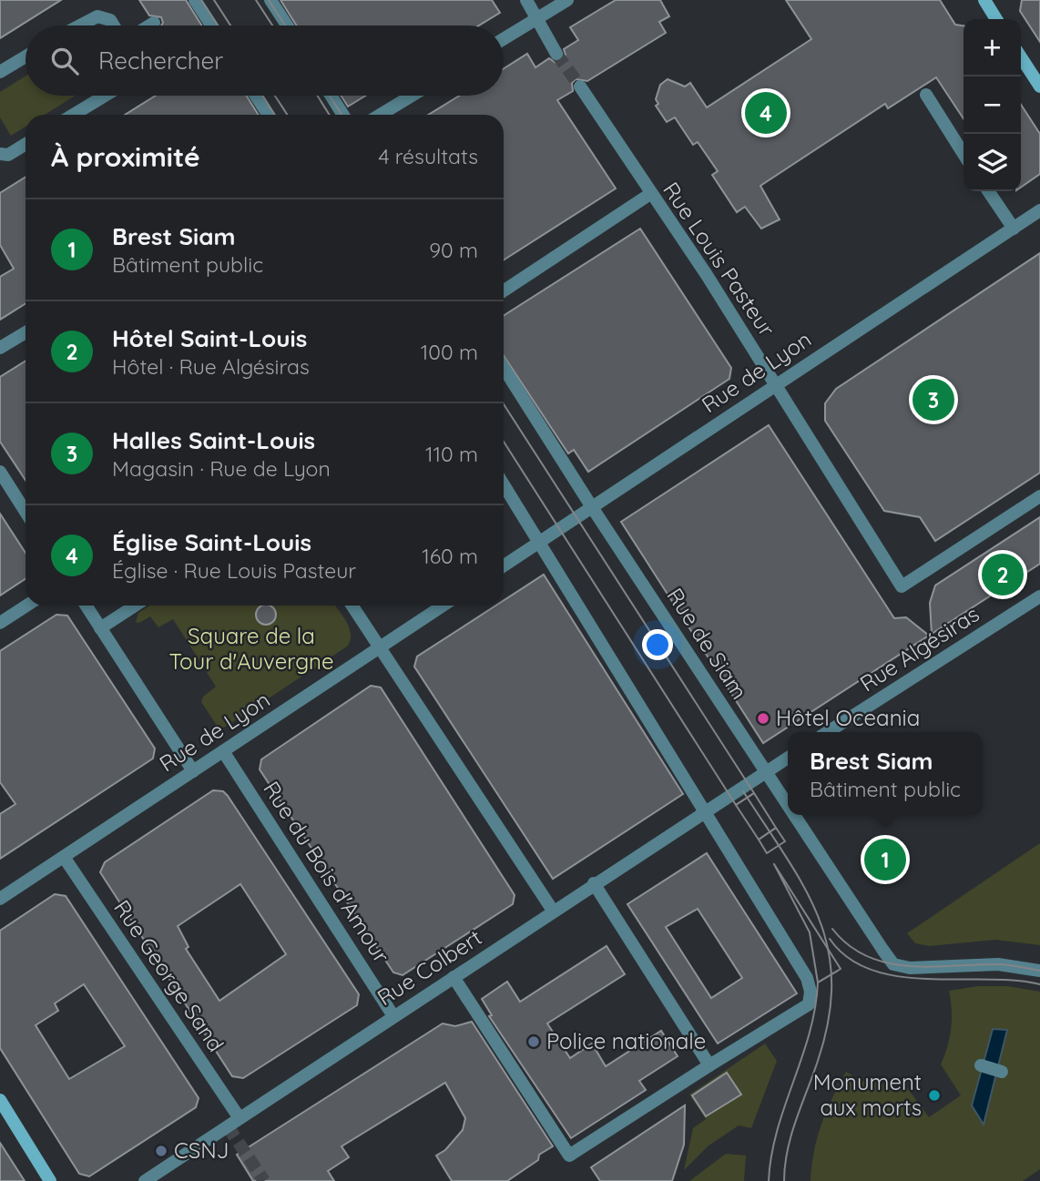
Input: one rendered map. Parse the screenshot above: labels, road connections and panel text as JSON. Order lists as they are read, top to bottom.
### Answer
{
  "streets": {
    "street": [
      "Rue Louis Pasteur",
      "Rue de Lyon",
      "Rue de Siam",
      "Rue Algésiras",
      "Rue du Bois d'Amour",
      "Rue Colbert",
      "Rue George Sand"
    ]
  },
  "crossings": [
    ["Rue Louis Pasteur", "Rue de Lyon"],
    ["Rue de Lyon", "Rue de Siam"],
    ["Rue de Lyon", "Rue du Bois d'Amour"],
    ["Rue de Lyon", "Rue George Sand"],
    ["Rue de Siam", "Rue Colbert"],
    ["Rue du Bois d'Amour", "Rue Colbert"],
    ["Rue Colbert", "Rue George Sand"]
  ],
  "parks": ["Square de la Tour d'Auvergne"],
  "places": [
    "Hôtel Oceania",
    "Police nationale",
    "Monument aux morts",
    "CSNJ"
  ],
  "page": {
    "map_buttons": ["+", "−"],
    "search": "Rechercher",
    "pins": [
      "4",
      "3",
      "2",
      "1"
    ],
    "heading": ["À proximité", "4 résultats"],
    "list": [
      {
        "mark": "1",
        "name": "Brest Siam",
        "note": "Bâtiment public",
        "value": "90 m"
      },
      {
        "mark": "2",
        "name": "Hôtel Saint-Louis",
        "note": "Hôtel · Rue Algésiras",
        "value": "100 m"
      },
      {
        "mark": "3",
        "name": "Halles Saint-Louis",
        "note": "Magasin · Rue de Lyon",
        "value": "110 m"
      },
      {
        "mark": "4",
        "name": "Église Saint-Louis",
        "note": "Église · Rue Louis Pasteur",
        "value": "160 m"
      }
    ],
    "popup": ["Brest Siam", "Bâtiment public"]
  }
}
